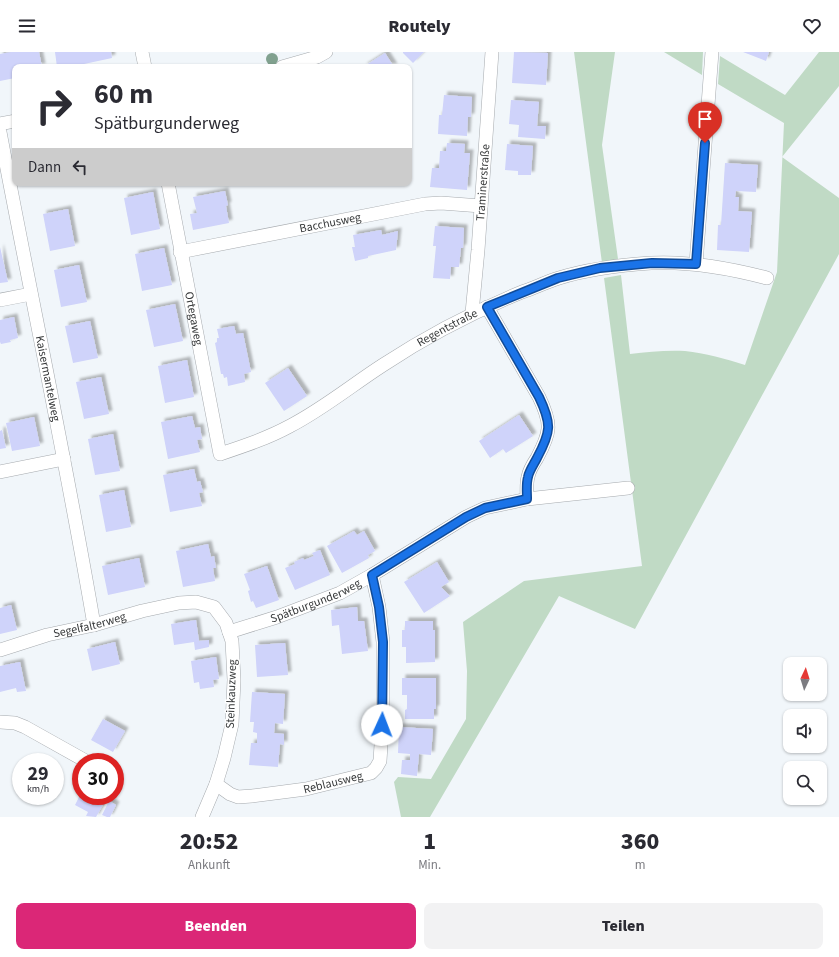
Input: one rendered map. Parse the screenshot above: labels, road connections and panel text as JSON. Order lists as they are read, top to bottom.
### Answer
{
  "streets": {
    "street": [
      "Traminerstraße",
      "Bacchusweg",
      "Ortegaweg",
      "Regentstraße",
      "Kaisermantelweg",
      "Spätburgunderweg",
      "Segelfalterweg",
      "Steinkauzweg",
      "Reblausweg"
    ]
  },
  "crossings": [
    ["Traminerstraße", "Bacchusweg"],
    ["Traminerstraße", "Regentstraße"],
    ["Bacchusweg", "Ortegaweg"],
    ["Ortegaweg", "Regentstraße"],
    ["Kaisermantelweg", "Segelfalterweg"],
    ["Spätburgunderweg", "Steinkauzweg"],
    ["Spätburgunderweg", "Reblausweg"],
    ["Segelfalterweg", "Steinkauzweg"],
    ["Steinkauzweg", "Reblausweg"]
  ],
  "north": "top",
  "page": {
    "header": "Routely",
    "turn": ["60 m", "Spätburgunderweg"],
    "then": "Dann",
    "speed": "29 km/h",
    "limit": "30",
    "eta": [
      "20:52",
      "Ankunft",
      "1",
      "Min.",
      "360",
      "m"
    ],
    "buttons": ["Beenden", "Teilen"]
  }
}
